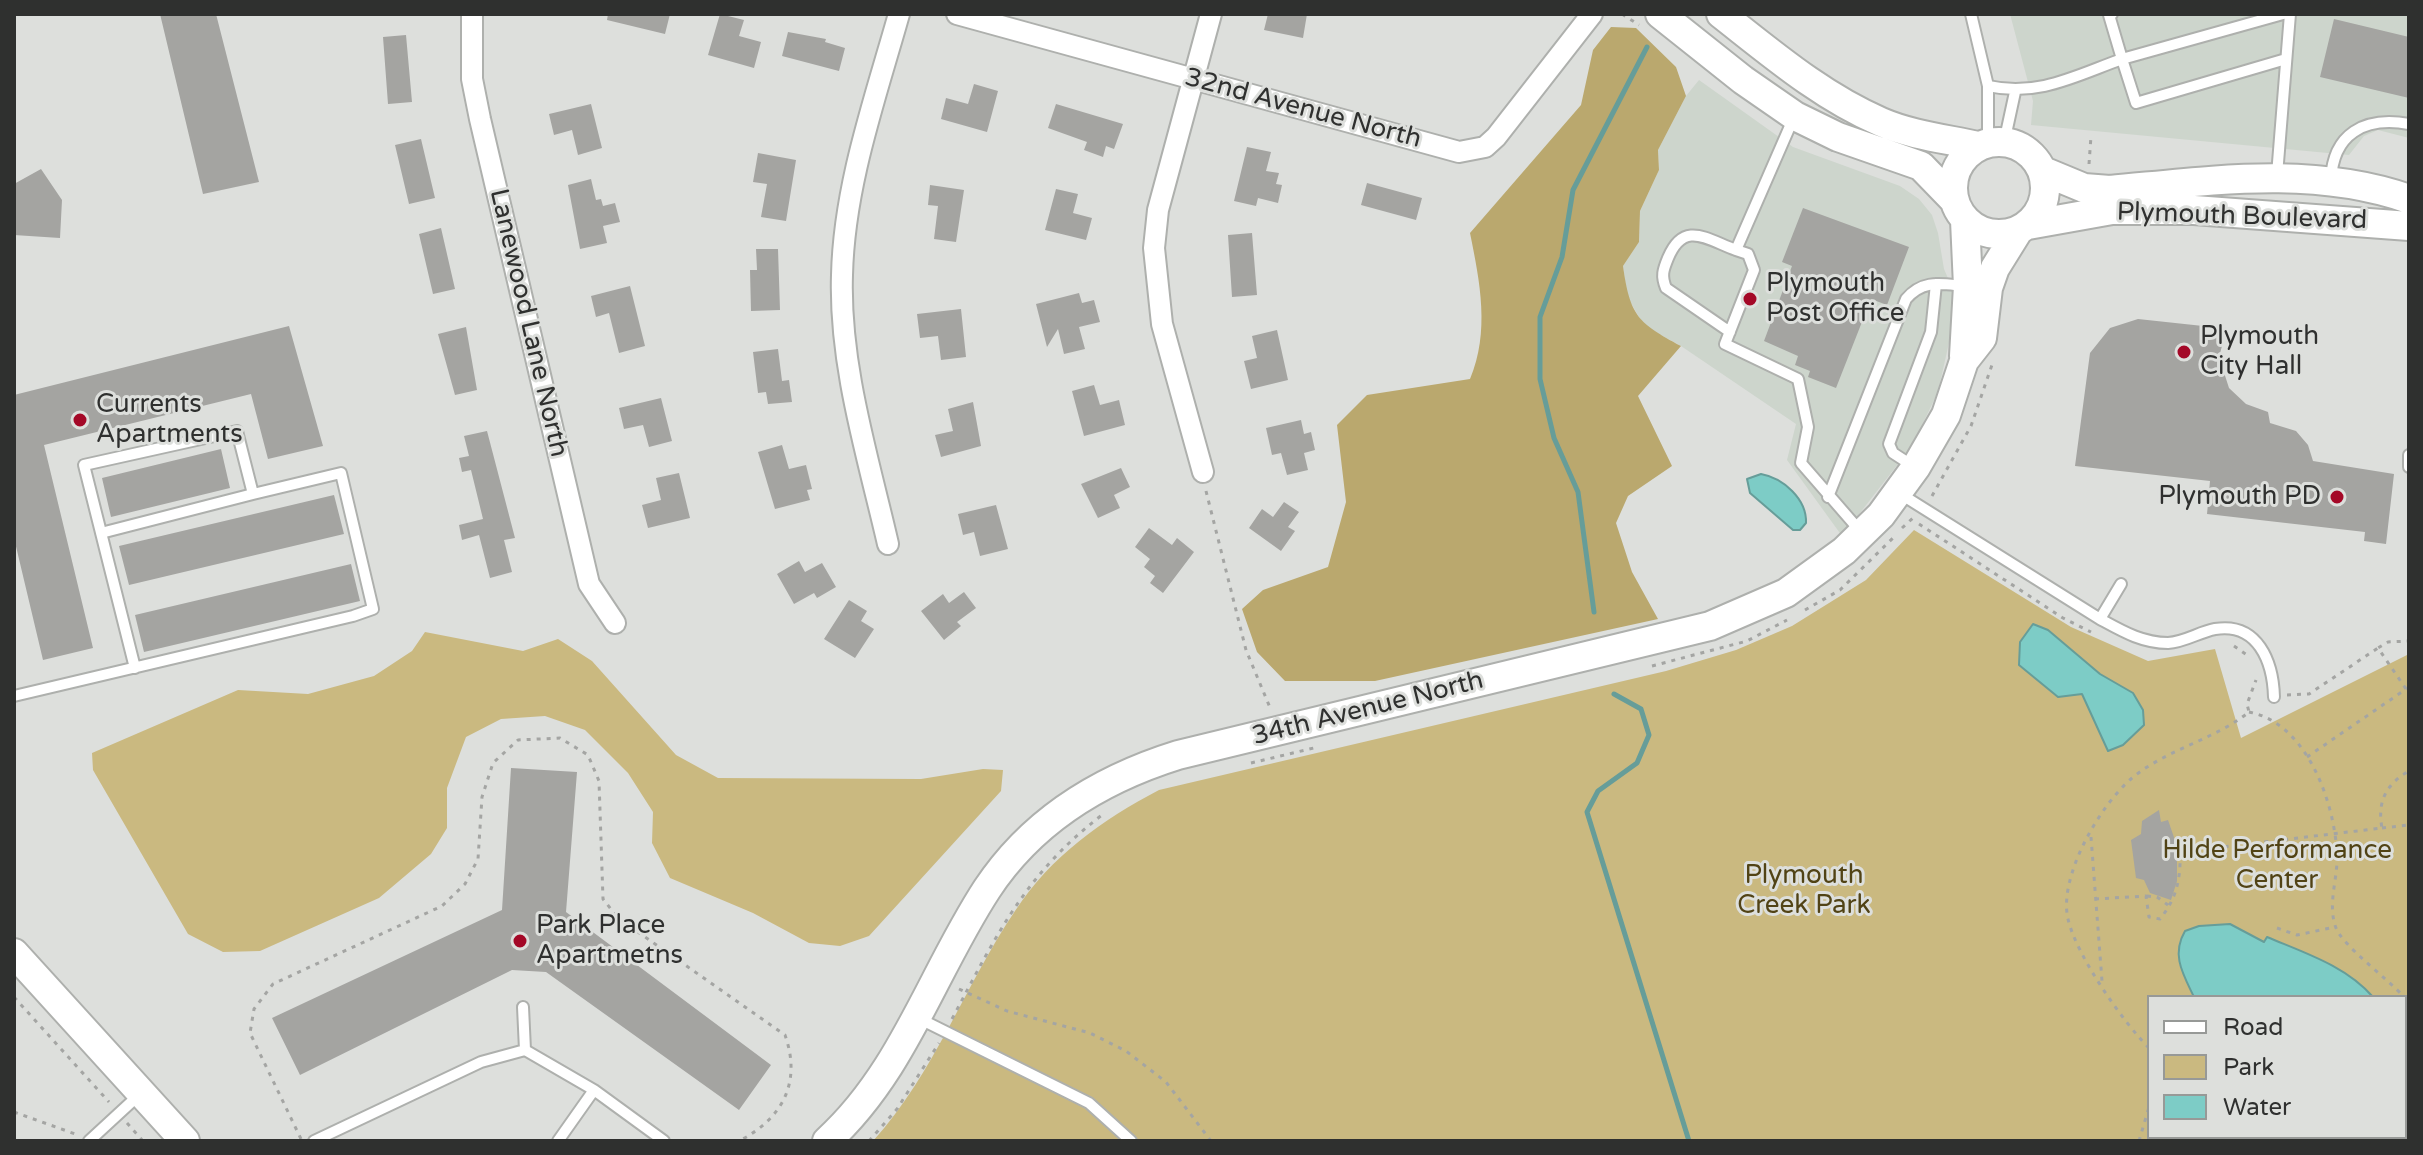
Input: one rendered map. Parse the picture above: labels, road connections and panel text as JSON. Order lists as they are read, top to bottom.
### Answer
{
  "streets": {
    "street": [
      "32nd Avenue North",
      "Plymouth Boulevard",
      "Lanewood Lane North",
      "34th Avenue North"
    ]
  },
  "crossings": [
    ["Plymouth Boulevard", "34th Avenue North"]
  ],
  "parks": ["Hilde Performance Center", "Plymouth Creek Park"],
  "places": [
    "Plymouth Post Office",
    "Plymouth City Hall",
    "Currents Apartments",
    "Plymouth PD",
    "Park Place Apartmetns"
  ],
  "legend": ["Road", "Park", "Water"]
}
